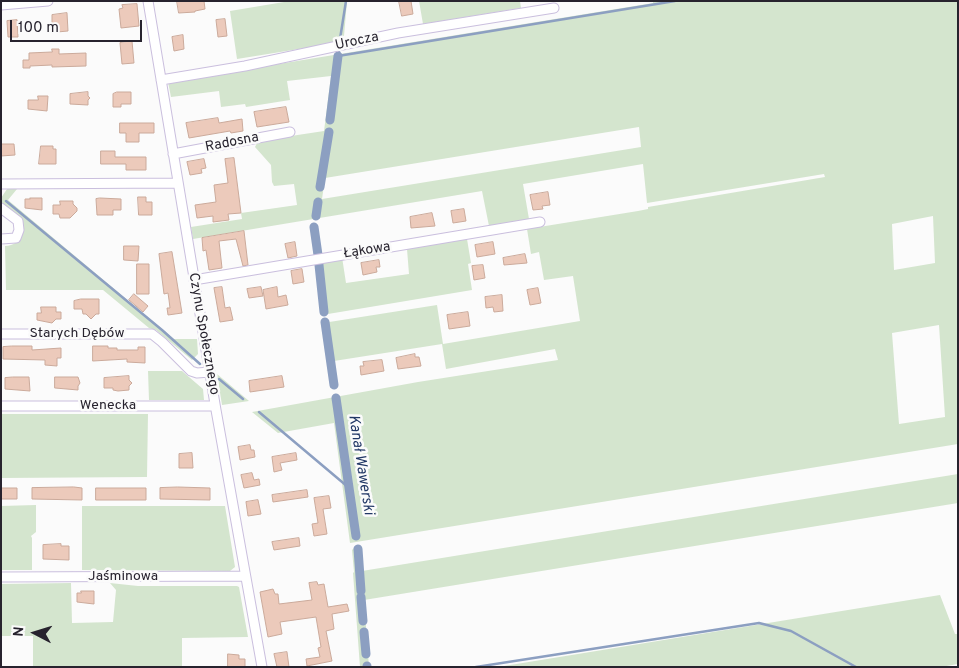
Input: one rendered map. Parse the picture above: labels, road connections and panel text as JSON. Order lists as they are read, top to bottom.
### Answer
{
  "streets": {
    "street": [
      "Urocza",
      "Radosna",
      "Łąkowa",
      "Starych Dębów",
      "Czynu Społecznego",
      "Wenecka",
      "Jaśminowa"
    ]
  },
  "crossings": [
    ["Urocza", "Czynu Społecznego"],
    ["Radosna", "Czynu Społecznego"],
    ["Łąkowa", "Czynu Społecznego"],
    ["Starych Dębów", "Czynu Społecznego"],
    ["Czynu Społecznego", "Wenecka"],
    ["Czynu Społecznego", "Jaśminowa"]
  ],
  "water": ["Kanał Wawerski"],
  "scale_bar": "100 m",
  "north": "left"
}
